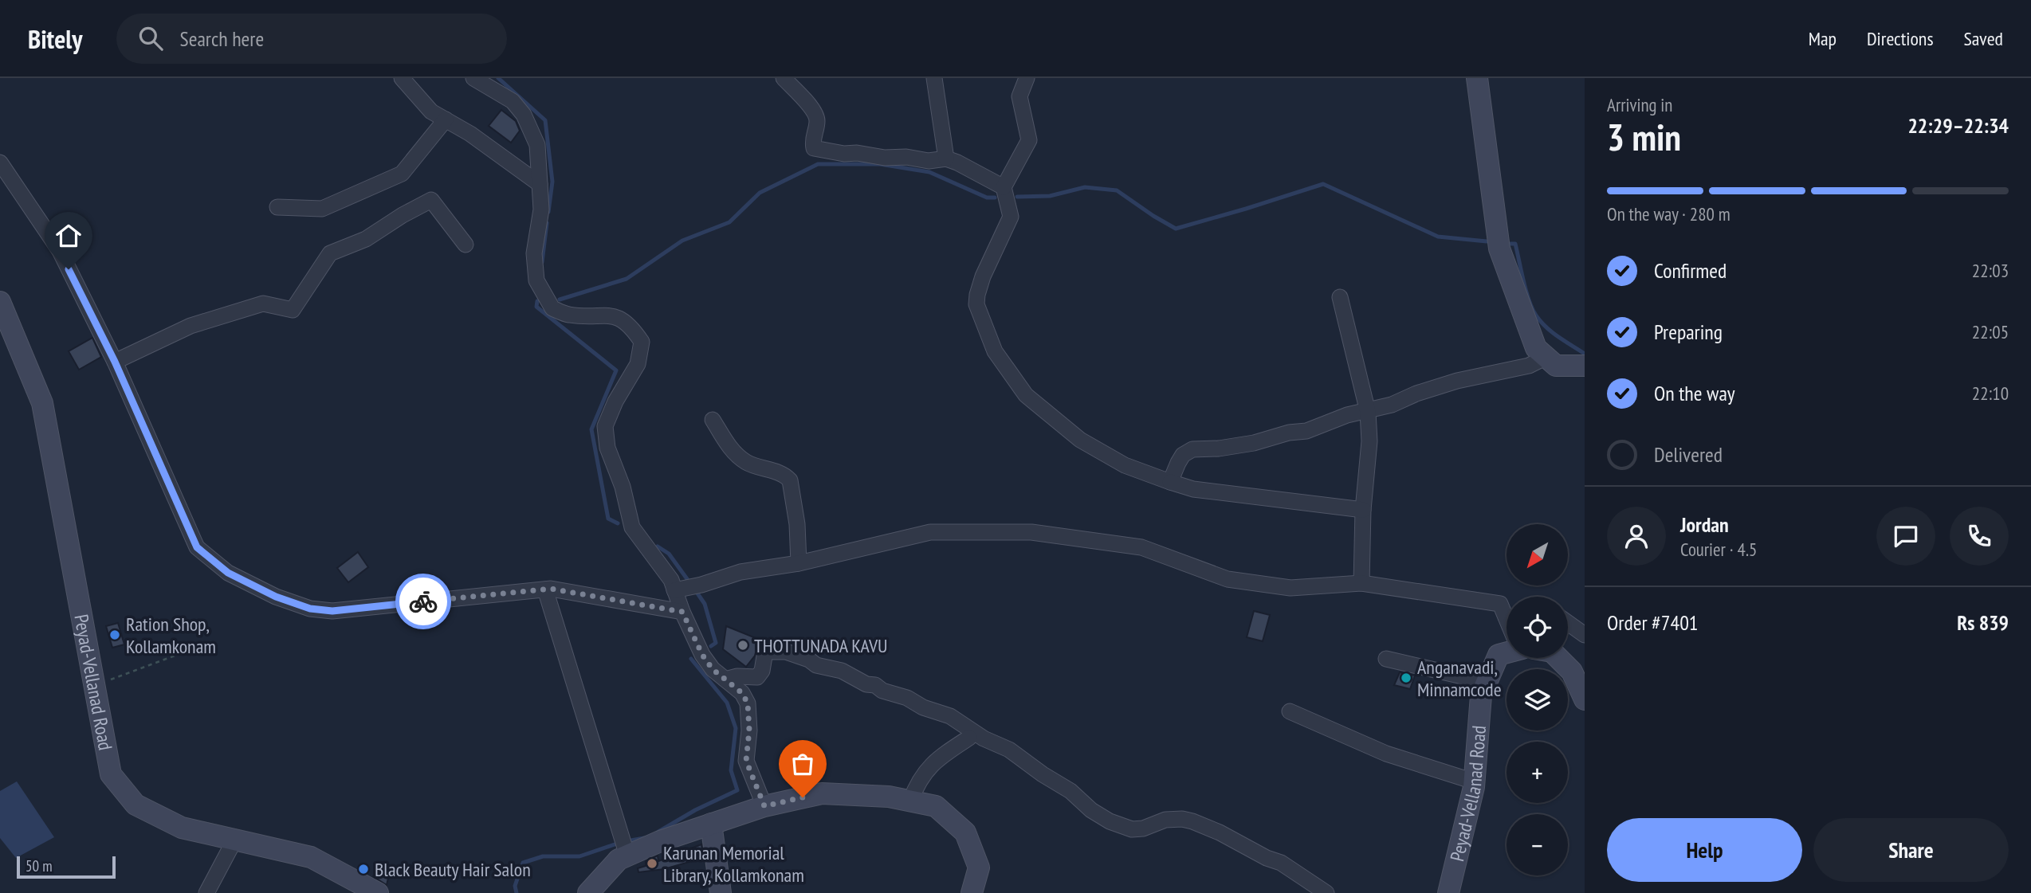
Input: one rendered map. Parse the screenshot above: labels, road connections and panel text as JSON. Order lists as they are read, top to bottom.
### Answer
{
  "streets": {
    "main road": ["Peyad-Vellanad Road"]
  },
  "places": [
    "Ration Shop, Kollamkonam",
    "THOTTUNADA KAVU",
    "Anganavadi, Minnamcode",
    "Karunan Memorial Library, Kollamkonam",
    "Black Beauty Hair Salon"
  ],
  "scale_bar": "50 m",
  "north": "bottom left",
  "page": {
    "header": "Bitely",
    "search": "Search here",
    "nav": ["Map", "Directions", "Saved"],
    "heading": ["3 min", "Arriving in", "22:29–22:34"],
    "panel": [
      "Jordan",
      "Courier · 4.5",
      "Order #7401",
      "Rs 839"
    ],
    "bar": "On the way · 280 m",
    "list": [
      ["Confirmed", "22:03"],
      ["Preparing", "22:05"],
      ["On the way", "22:10"],
      "Delivered"
    ],
    "map_buttons": ["+", "−"],
    "buttons": ["Help", "Share"],
    "scale": "50 m"
  }
}
